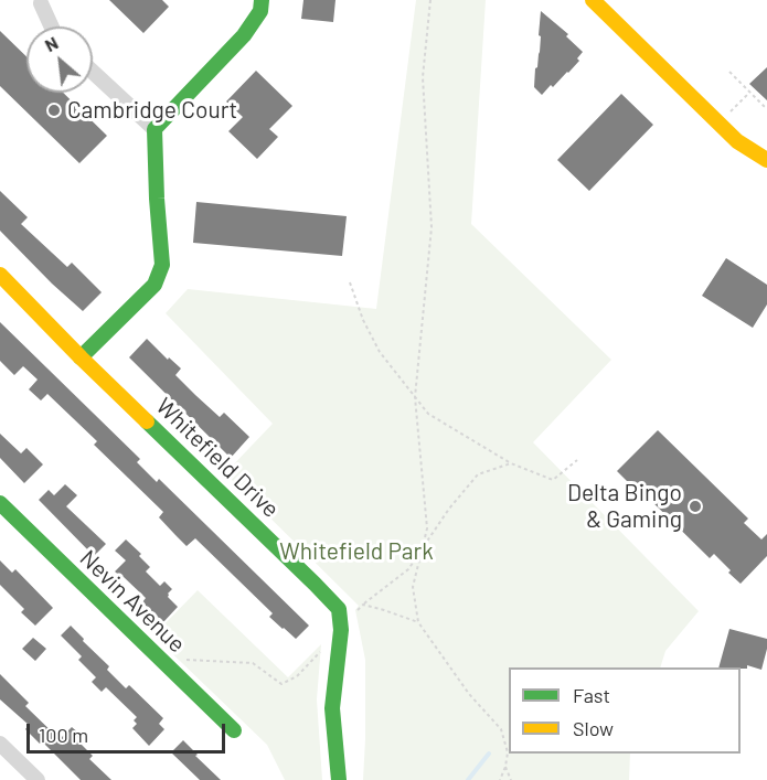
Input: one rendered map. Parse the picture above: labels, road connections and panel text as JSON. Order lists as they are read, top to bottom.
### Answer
{
  "streets": {
    "street": ["Whitefield Drive", "Nevin Avenue"]
  },
  "parks": ["Whitefield Park"],
  "places": ["Cambridge Court", "Delta Bingo & Gaming"],
  "legend": ["Fast", "Slow"],
  "scale_bar": "100 m",
  "north": "top left"
}
